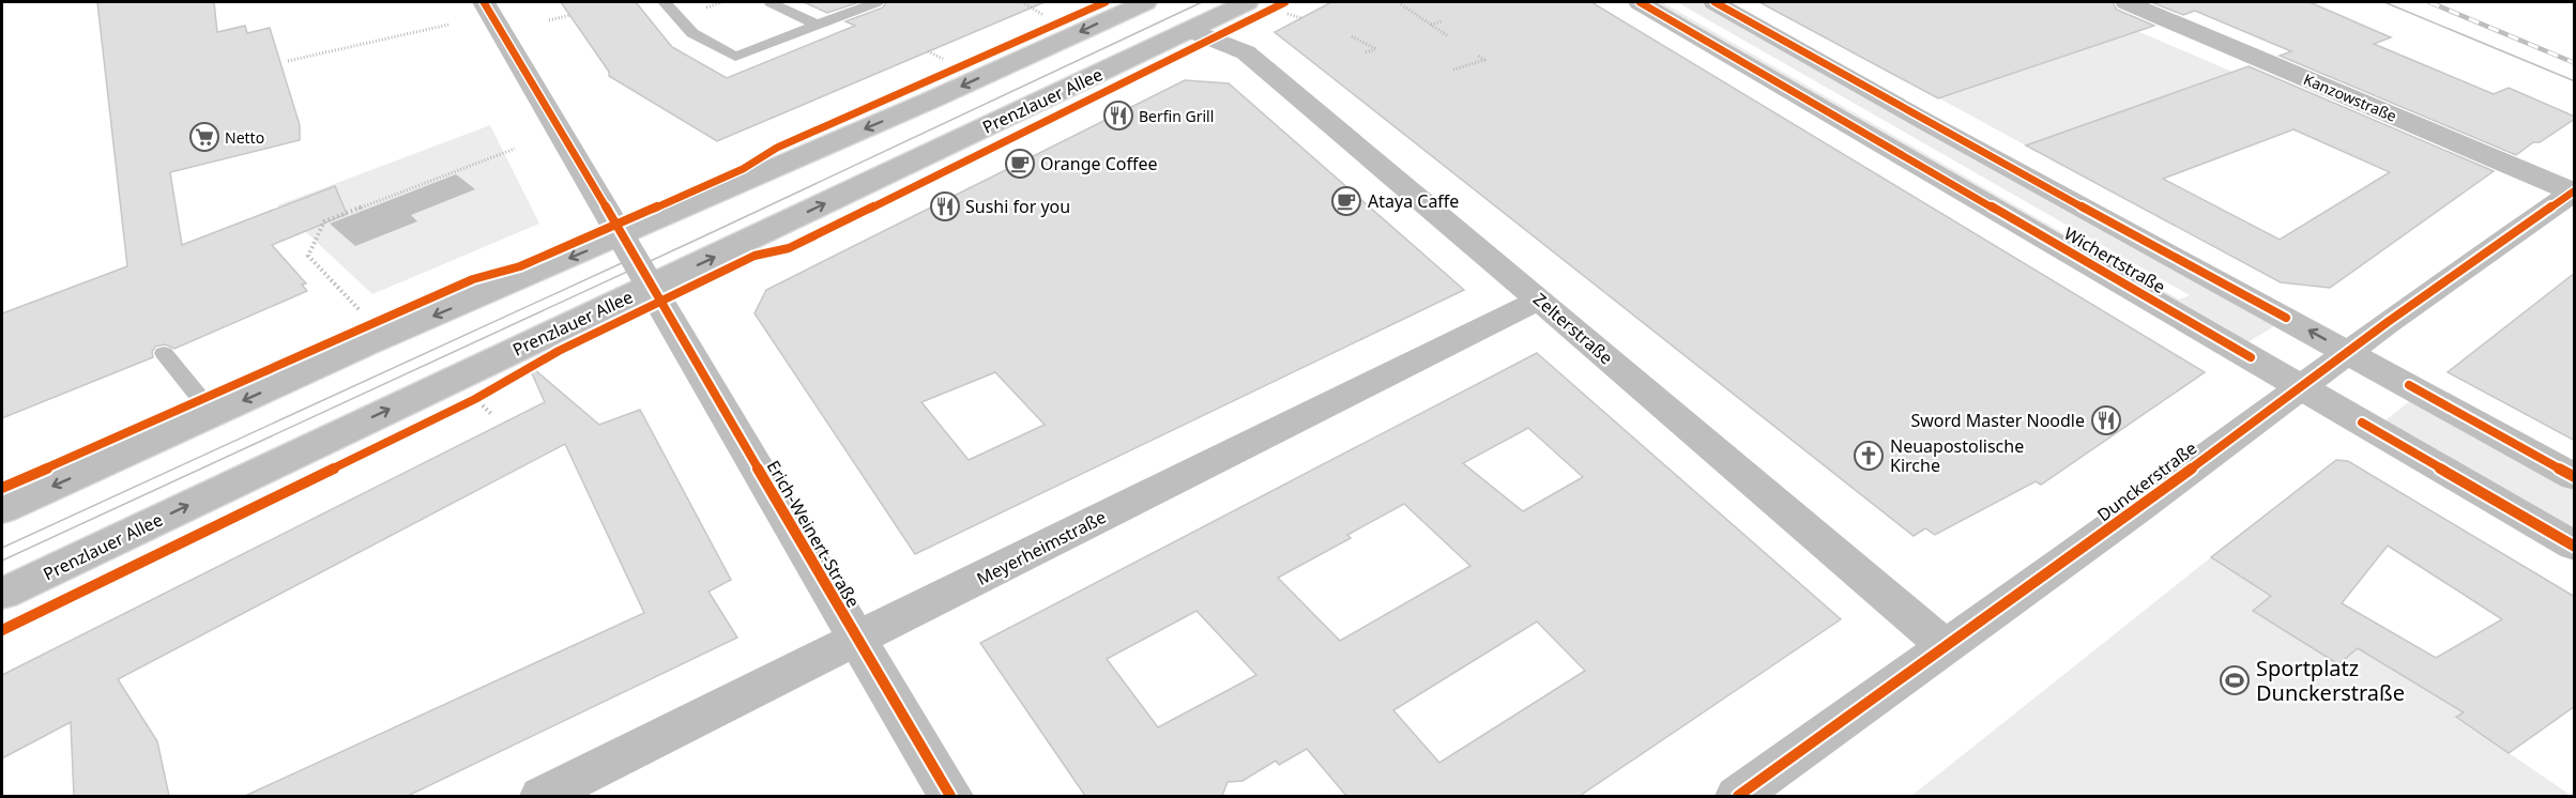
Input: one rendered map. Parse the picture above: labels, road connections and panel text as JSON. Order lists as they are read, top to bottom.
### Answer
{
  "streets": {
    "street": [
      "Kanzowstraße",
      "Prenzlauer Allee",
      "Wichertstraße",
      "Zelterstraße",
      "Dunckerstraße",
      "Erich-Weinert-Straße",
      "Meyerheimstraße"
    ]
  },
  "crossings": [
    ["Kanzowstraße", "Dunckerstraße"],
    ["Prenzlauer Allee", "Zelterstraße"],
    ["Prenzlauer Allee", "Erich-Weinert-Straße"],
    ["Wichertstraße", "Dunckerstraße"],
    ["Zelterstraße", "Dunckerstraße"],
    ["Zelterstraße", "Meyerheimstraße"],
    ["Erich-Weinert-Straße", "Meyerheimstraße"]
  ],
  "places": {
    "restaurant": ["Berfin Grill", "Sushi for you", "Sword Master Noodle"],
    "supermarket": ["Netto"],
    "cafe": ["Orange Coffee", "Ataya Caffe"],
    "church": ["Neuapostolische Kirche"],
    "sports": ["Sportplatz Dunckerstraße"]
  }
}
